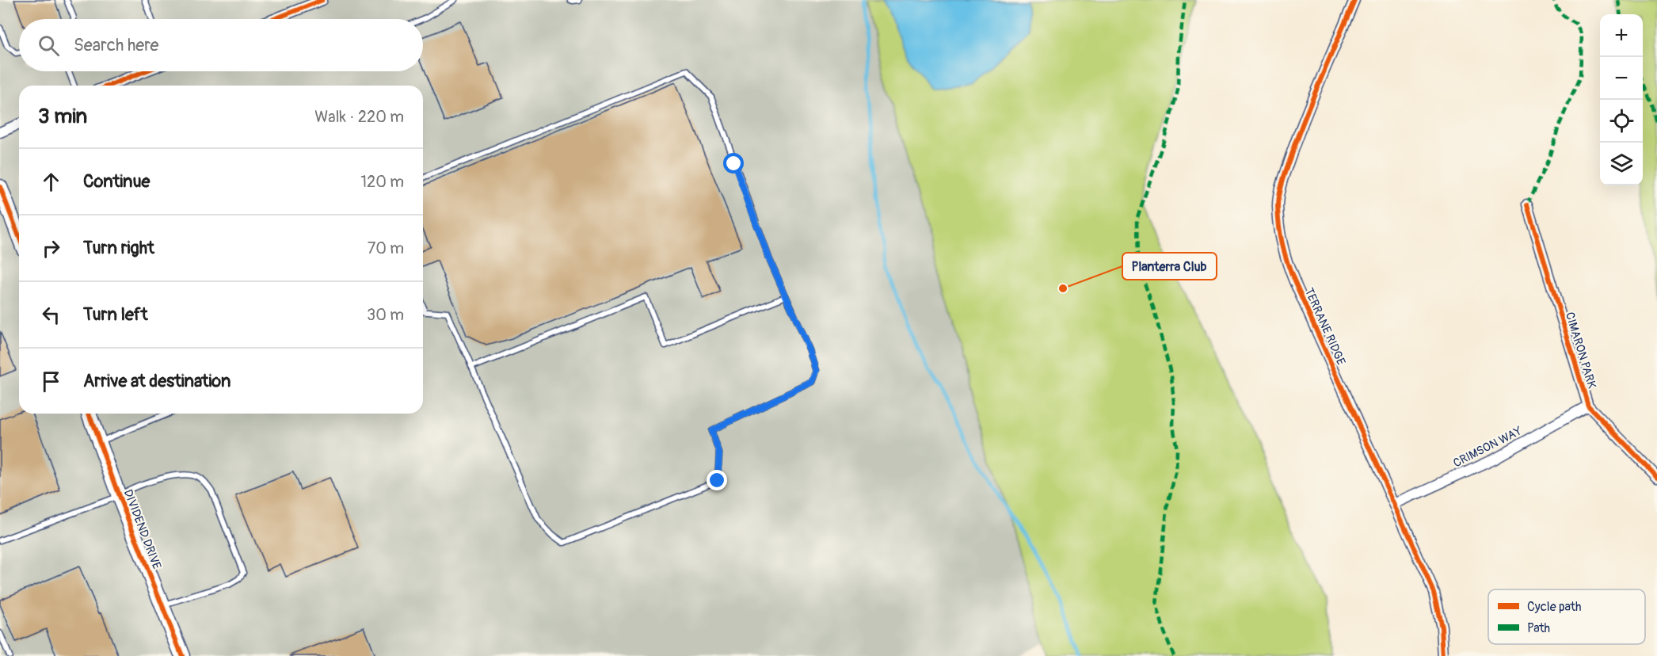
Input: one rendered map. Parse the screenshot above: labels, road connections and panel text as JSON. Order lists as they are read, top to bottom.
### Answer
{
  "streets": {
    "street": [
      "TERRANE RIDGE",
      "CIMARON PARK",
      "CRIMSON WAY",
      "DIVIDEND DRIVE"
    ]
  },
  "crossings": [
    ["TERRANE RIDGE", "CRIMSON WAY"],
    ["CIMARON PARK", "CRIMSON WAY"]
  ],
  "places": ["Planterra Club"],
  "legend": ["Cycle path", "Path"],
  "page": {
    "map_buttons": ["+", "−"],
    "search": "Search here",
    "heading": ["3 min", "Walk · 220 m"],
    "list": [
      ["Continue", "120 m"],
      ["Turn right", "70 m"],
      ["Turn left", "30 m"],
      "Arrive at destination"
    ]
  }
}
